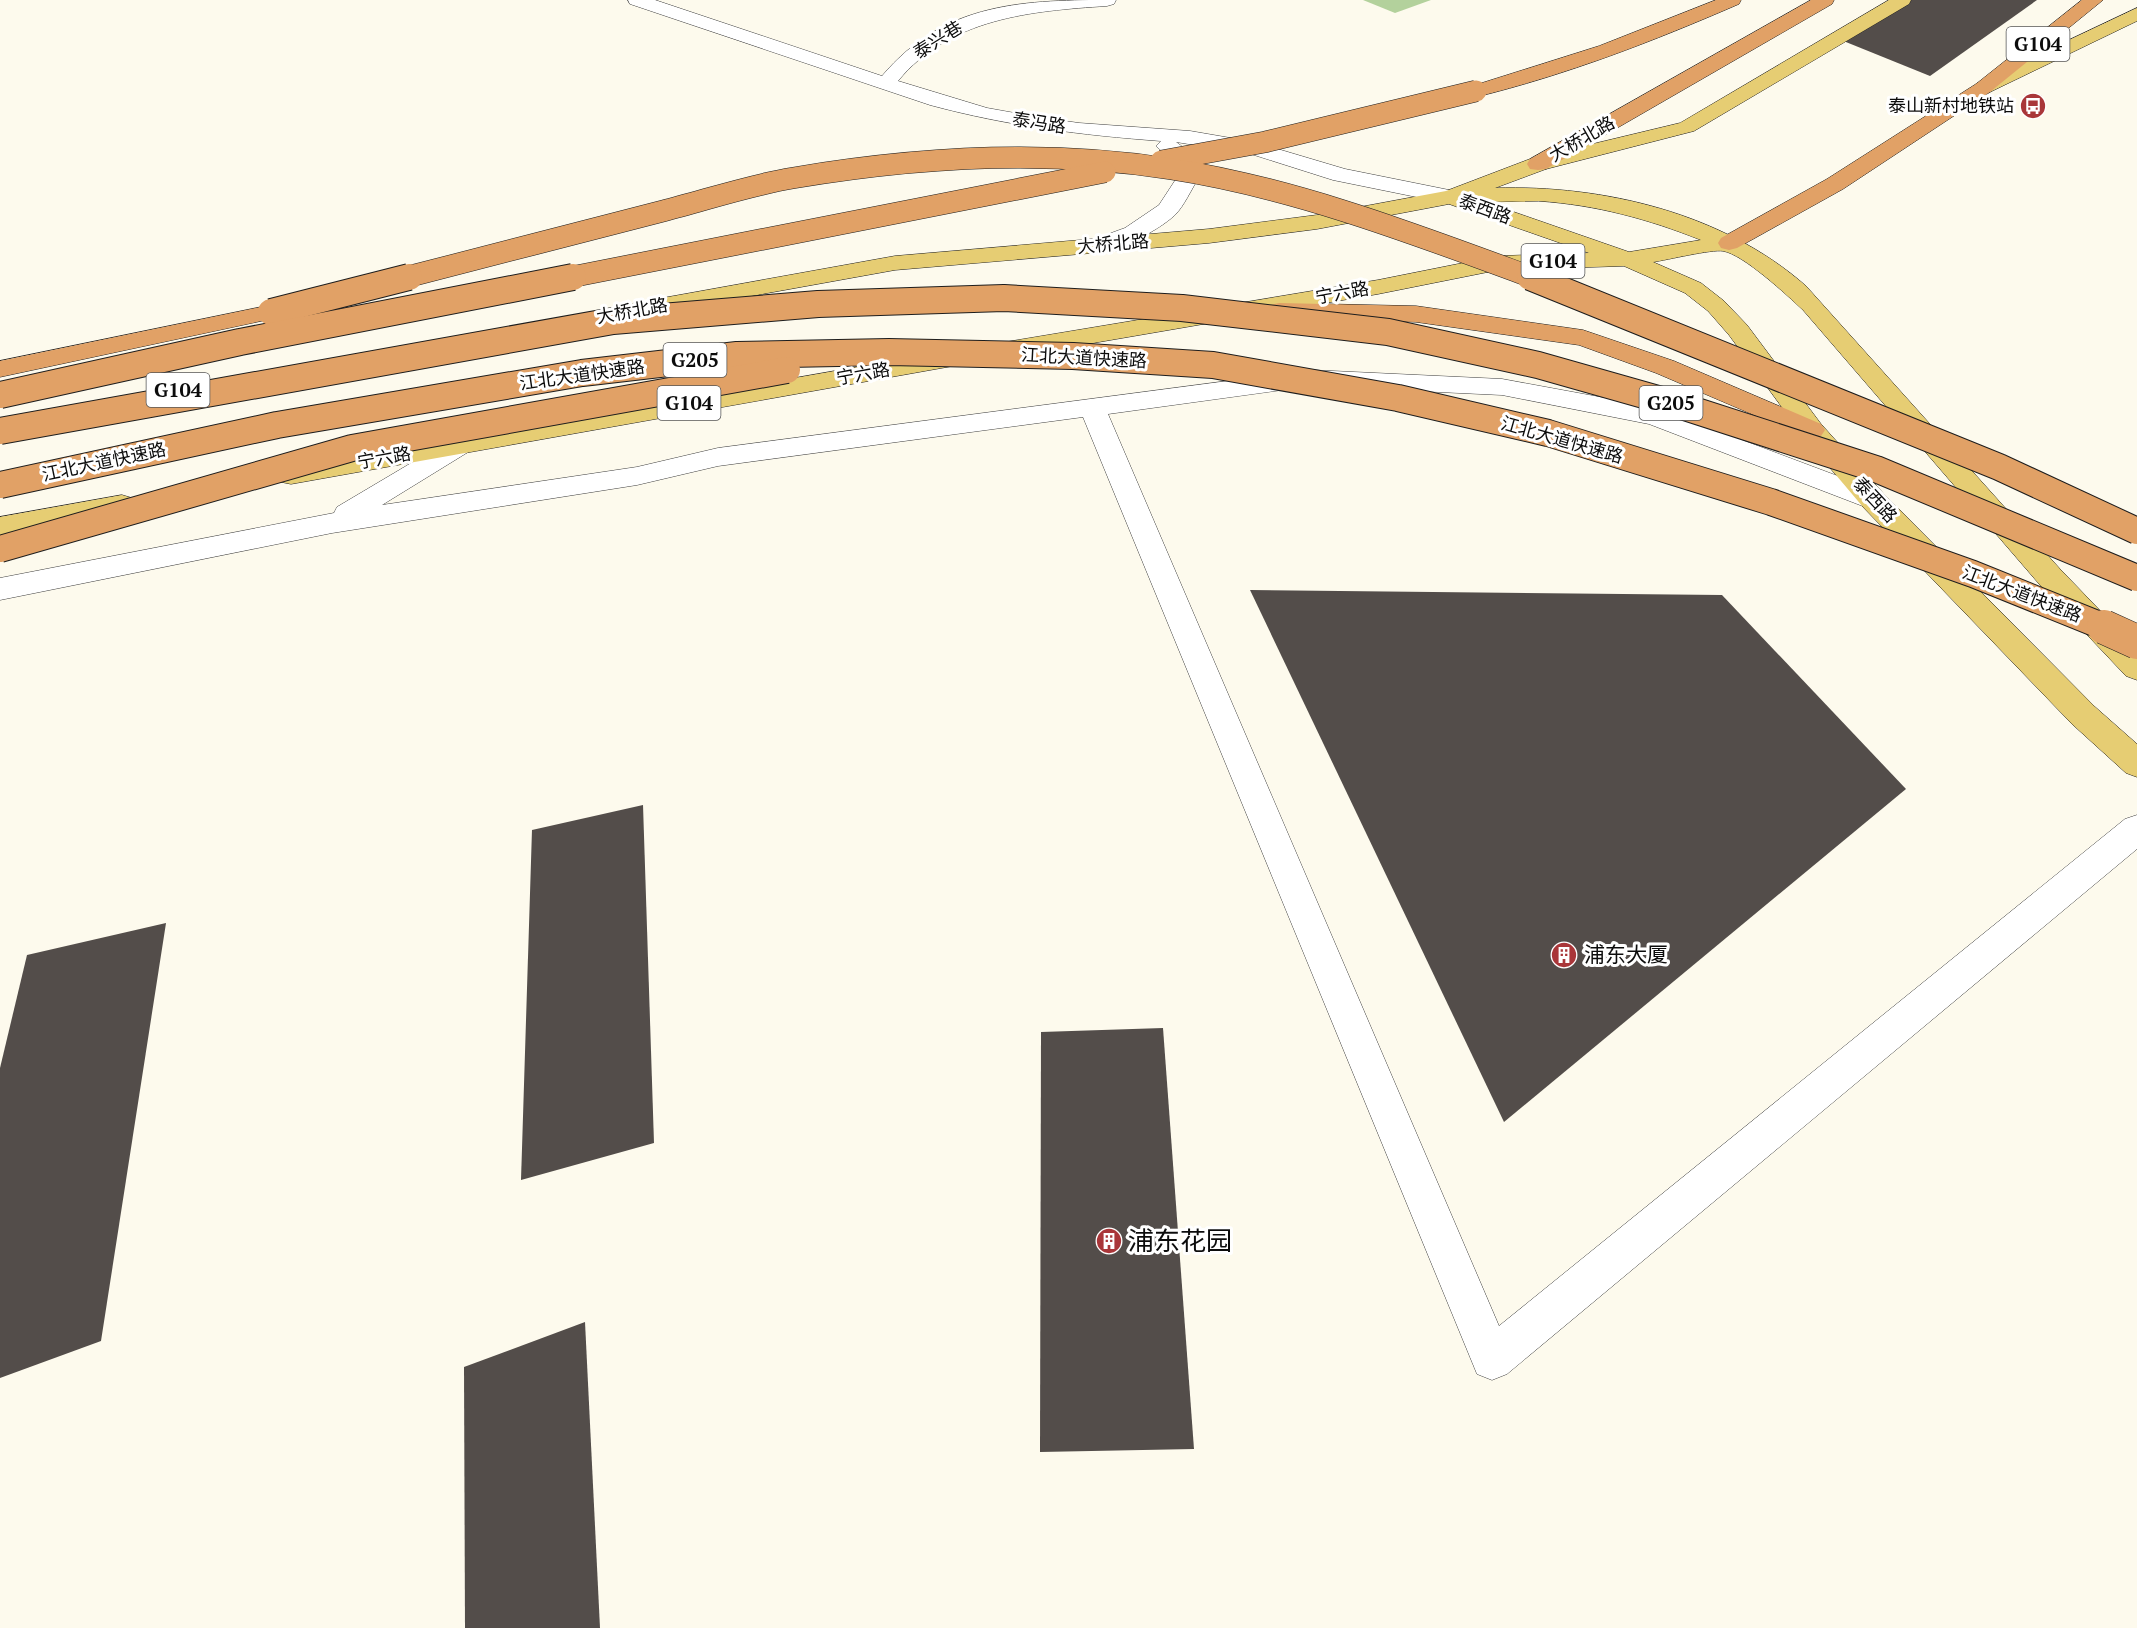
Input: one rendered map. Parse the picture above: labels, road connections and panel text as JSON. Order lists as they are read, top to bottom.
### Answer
{
  "streets": {
    "highway": [
      "G104",
      "大桥北路",
      "江北大道快速路",
      "G205"
    ],
    "main road": ["泰西路", "宁六路"],
    "street": ["泰兴巷", "泰冯路"]
  },
  "crossings": [
    ["泰兴巷", "泰冯路"],
    ["G104", "泰西路"],
    ["G104", "宁六路"],
    ["泰冯路", "大桥北路"],
    ["泰冯路", "泰西路"],
    ["大桥北路", "泰西路"],
    ["泰西路", "宁六路"]
  ],
  "places": {
    "bus stop": ["泰山新村地铁站"],
    "building": ["浦东大厦", "浦东花园"]
  }
}
